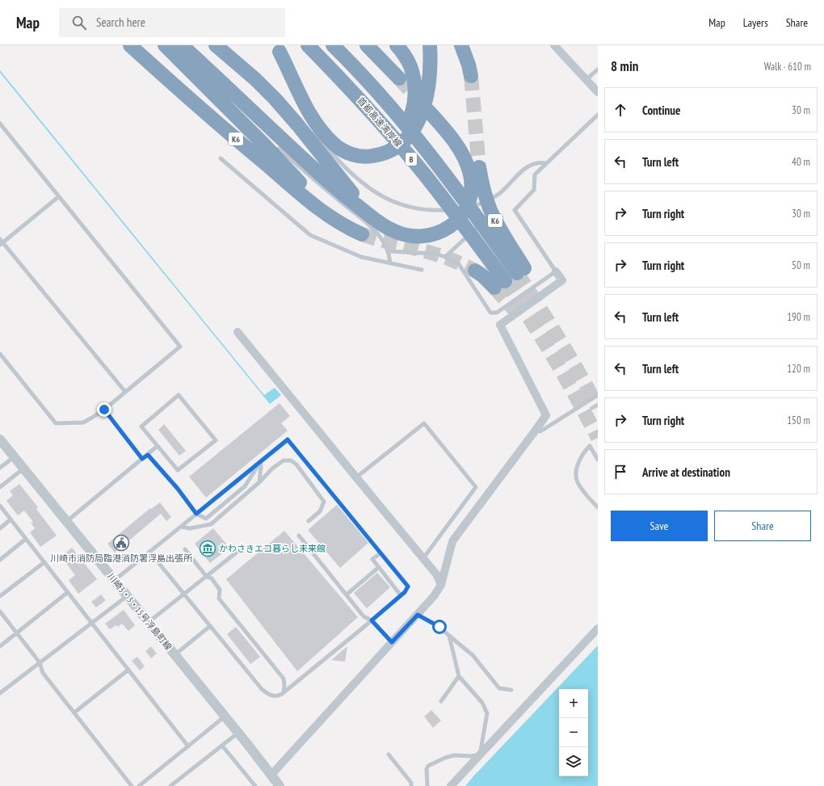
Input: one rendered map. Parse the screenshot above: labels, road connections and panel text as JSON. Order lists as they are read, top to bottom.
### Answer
{
  "streets": {
    "highway": ["首都高速湾岸線", "K6", "B"],
    "street": ["川崎3・3・15号浮島町線"]
  },
  "crossings": [
    ["首都高速湾岸線", "K6"]
  ],
  "places": {
    "public building": ["川崎市消防局臨港消防署浮島出張所"],
    "museum": ["かわさきエコ暮らし未来館"]
  },
  "page": {
    "header": "Map",
    "search": "Search here",
    "nav": ["Map", "Layers", "Share"],
    "heading": ["8 min", "Walk · 610 m"],
    "list": [
      ["Continue", "30 m"],
      ["Turn left", "40 m"],
      ["Turn right", "30 m"],
      ["Turn right", "50 m"],
      ["Turn left", "190 m"],
      ["Turn left", "120 m"],
      ["Turn right", "150 m"],
      "Arrive at destination"
    ],
    "buttons": ["Save", "Share"],
    "map_buttons": ["+", "−"]
  }
}
